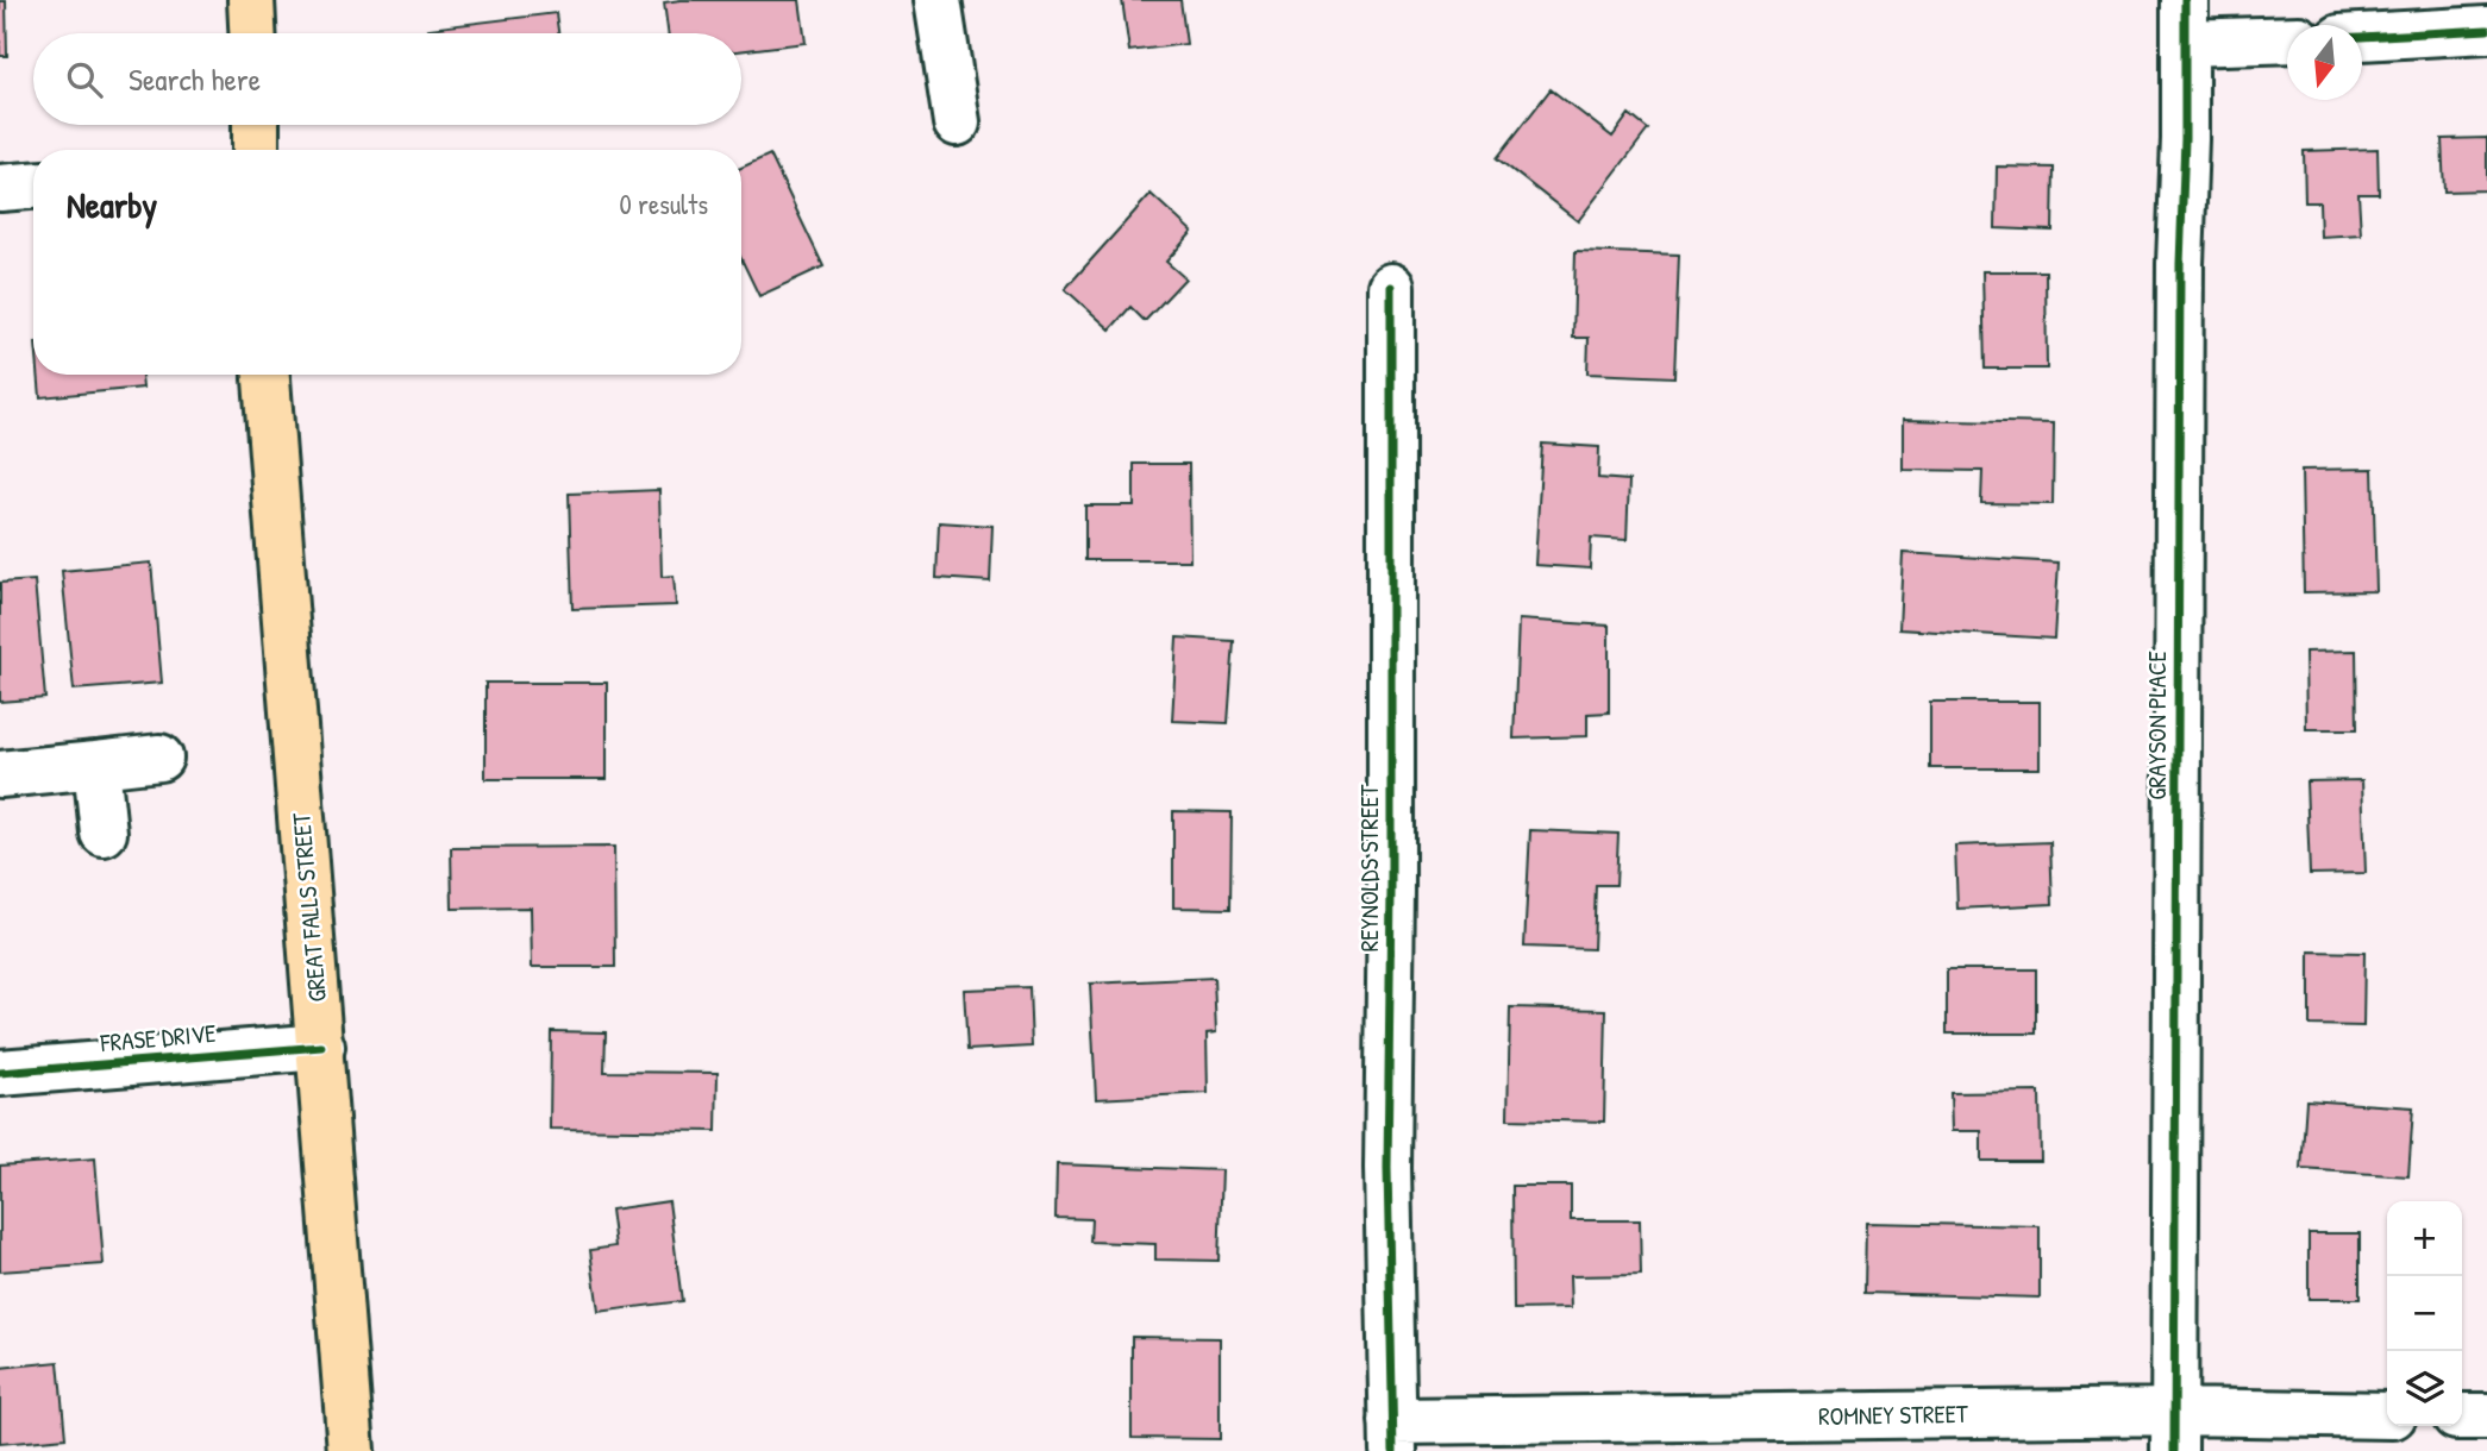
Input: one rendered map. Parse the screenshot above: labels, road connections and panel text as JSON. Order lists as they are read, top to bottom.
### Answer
{
  "streets": {
    "main road": ["GREAT FALLS STREET"],
    "street": [
      "GRAYSON PLACE",
      "REYNOLDS STREET",
      "FRASE DRIVE",
      "ROMNEY STREET"
    ]
  },
  "crossings": [
    ["GRAYSON PLACE", "ROMNEY STREET"],
    ["REYNOLDS STREET", "ROMNEY STREET"],
    ["GREAT FALLS STREET", "FRASE DRIVE"]
  ],
  "north": "bottom",
  "page": {
    "search": "Search here",
    "heading": ["Nearby", "0 results"],
    "map_buttons": ["+", "−"]
  }
}
